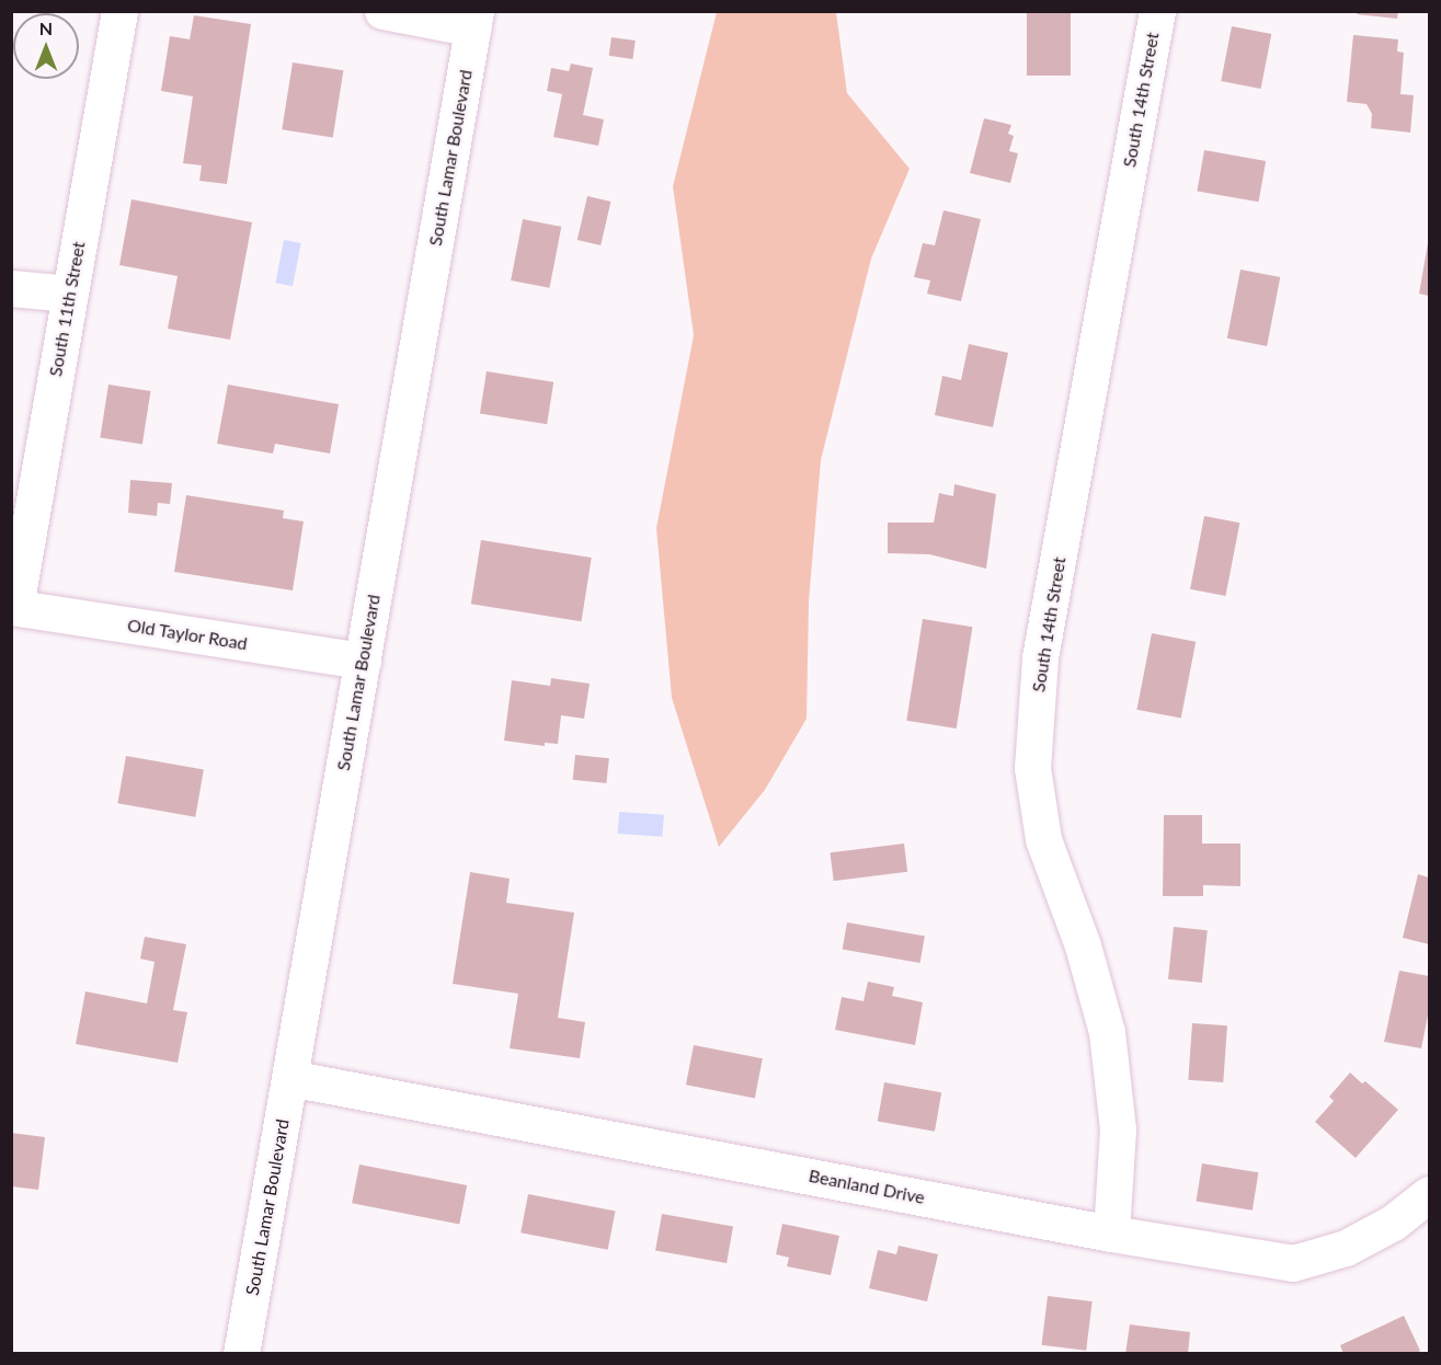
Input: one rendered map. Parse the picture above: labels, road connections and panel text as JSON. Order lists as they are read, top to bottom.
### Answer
{
  "streets": {
    "street": [
      "South 14th Street",
      "South Lamar Boulevard",
      "South 11th Street",
      "Old Taylor Road",
      "Beanland Drive"
    ]
  },
  "crossings": [
    ["South 14th Street", "Beanland Drive"],
    ["South Lamar Boulevard", "Old Taylor Road"],
    ["South Lamar Boulevard", "Beanland Drive"],
    ["South 11th Street", "Old Taylor Road"]
  ],
  "north": "top"
}
